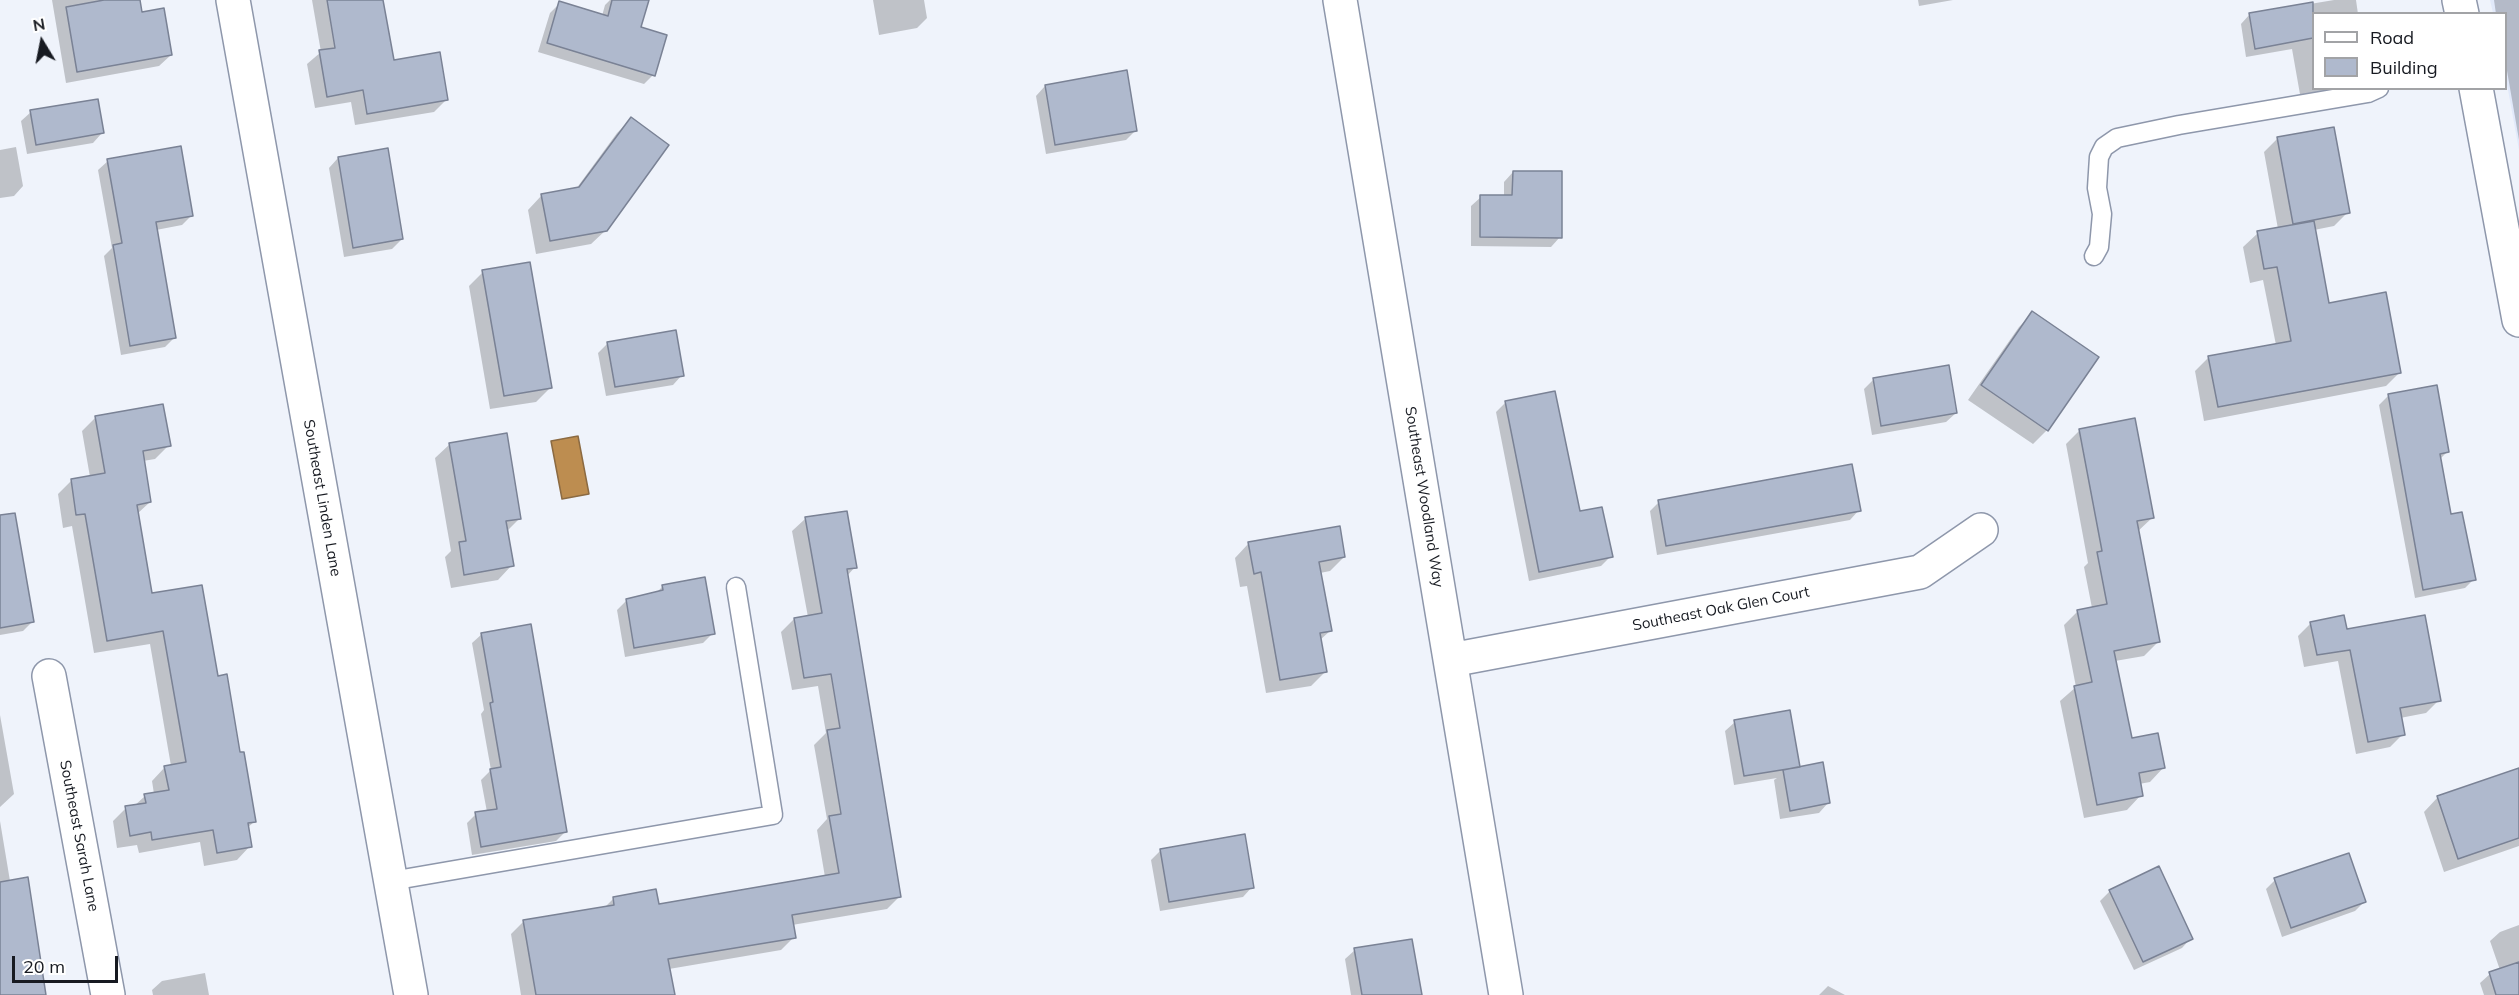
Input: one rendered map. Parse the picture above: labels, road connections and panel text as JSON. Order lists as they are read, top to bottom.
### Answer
{
  "streets": {
    "street": [
      "Southeast Woodland Way",
      "Southeast Linden Lane",
      "Southeast Oak Glen Court",
      "Southeast Sarah Lane"
    ]
  },
  "crossings": [
    ["Southeast Woodland Way", "Southeast Oak Glen Court"]
  ],
  "legend": ["Road", "Building"],
  "scale_bar": "20 m",
  "north": "top"
}
